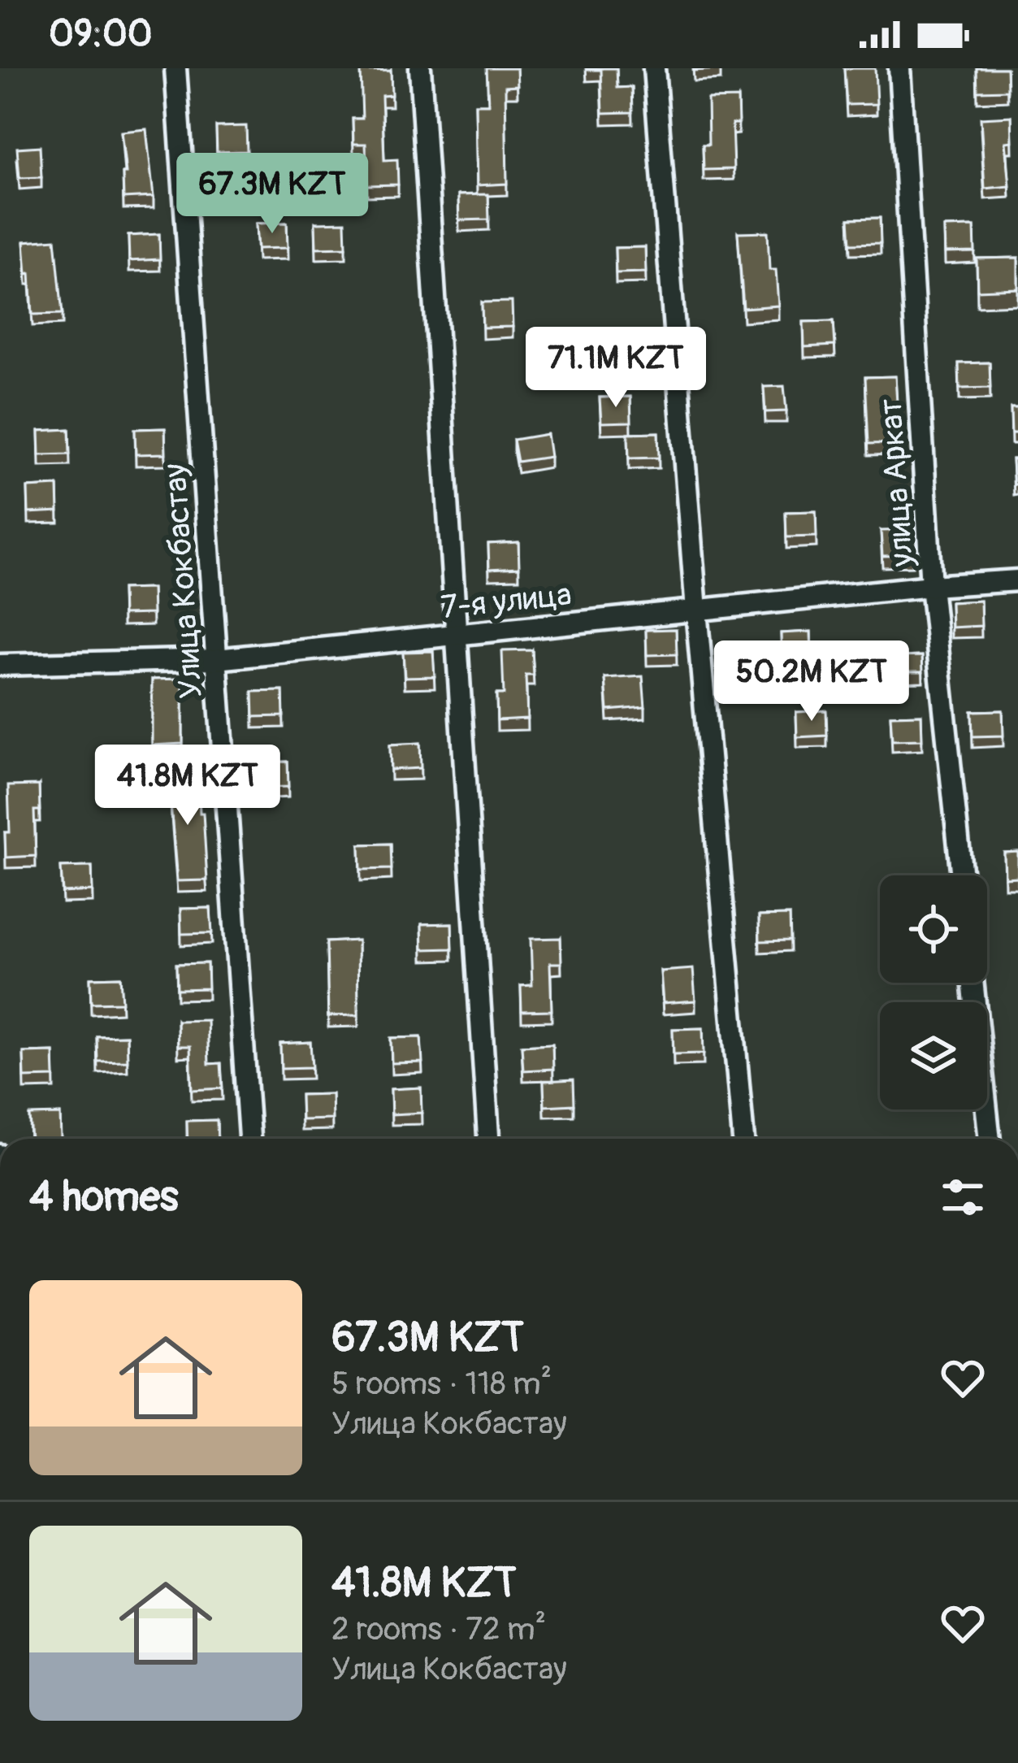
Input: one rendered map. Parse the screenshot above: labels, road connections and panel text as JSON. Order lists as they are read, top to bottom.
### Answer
{
  "streets": {
    "street": ["улица Аркат", "Улица Кокбастау", "7-я улица"]
  },
  "crossings": [
    ["улица Аркат", "7-я улица"],
    ["Улица Кокбастау", "7-я улица"]
  ],
  "page": {
    "status": "09:00",
    "price": [
      "67.3M KZT",
      "71.1M KZT",
      "50.2M KZT",
      "41.8M KZT"
    ],
    "heading": "4 homes",
    "list": [
      {
        "name": "67.3M KZT",
        "note": "5 rooms · 118 m² · Улица Кокбастау"
      },
      {
        "name": "41.8M KZT",
        "note": "2 rooms · 72 m² · Улица Кокбастау"
      }
    ]
  }
}
